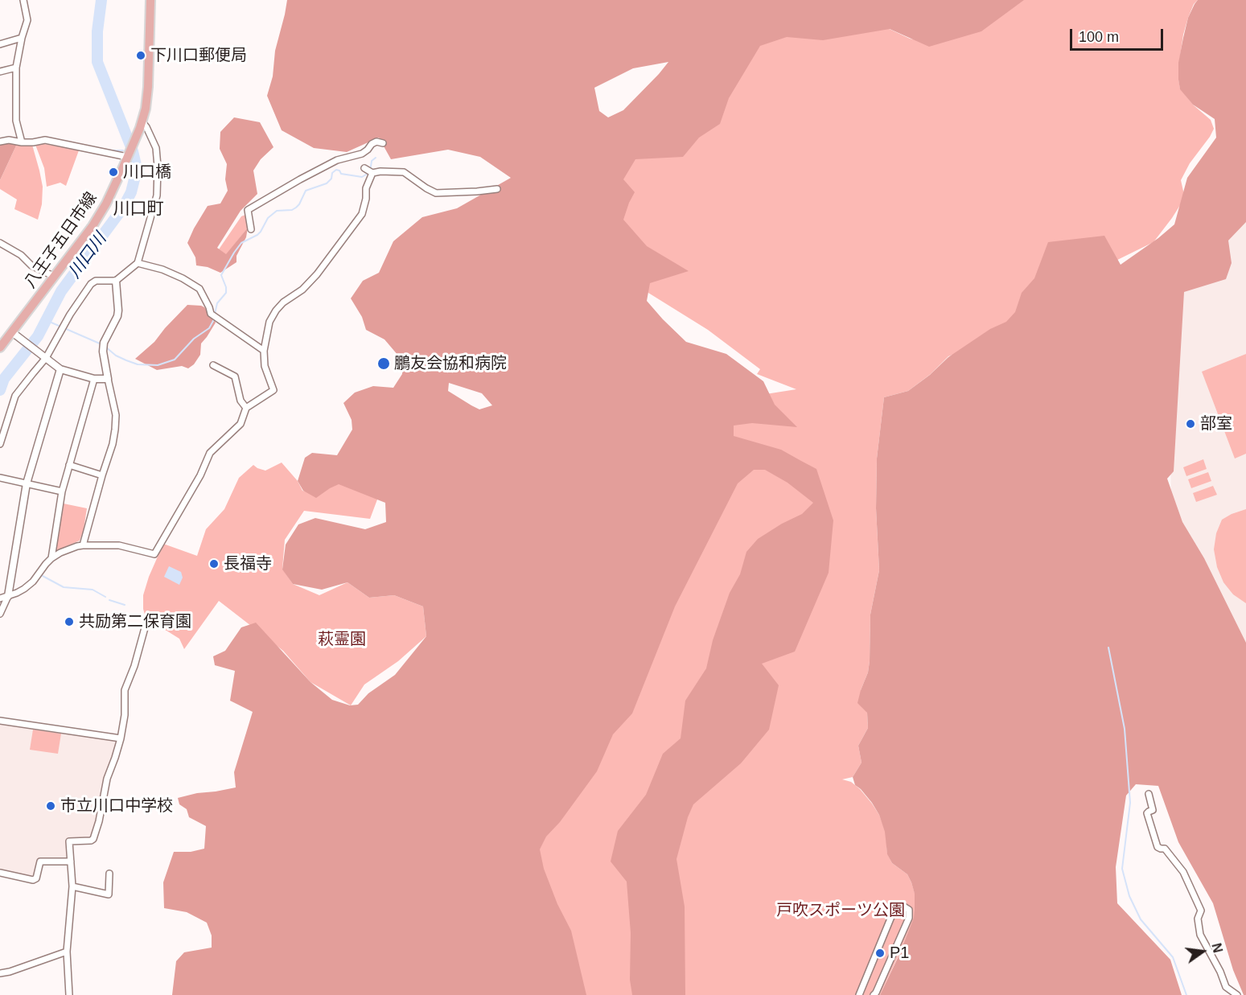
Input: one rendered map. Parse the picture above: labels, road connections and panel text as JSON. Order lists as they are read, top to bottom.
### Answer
{
  "streets": {
    "main road": ["八王子五日市線"]
  },
  "districts": ["川口町"],
  "water": ["川口川"],
  "parks": ["萩霊園", "戸吹スポーツ公園"],
  "places": [
    "下川口郵便局",
    "川口橋",
    "鵬友会協和病院",
    "部室",
    "長福寺",
    "共励第二保育園",
    "市立川口中学校",
    "P1"
  ],
  "scale_bar": "100 m",
  "north": "right"
}
